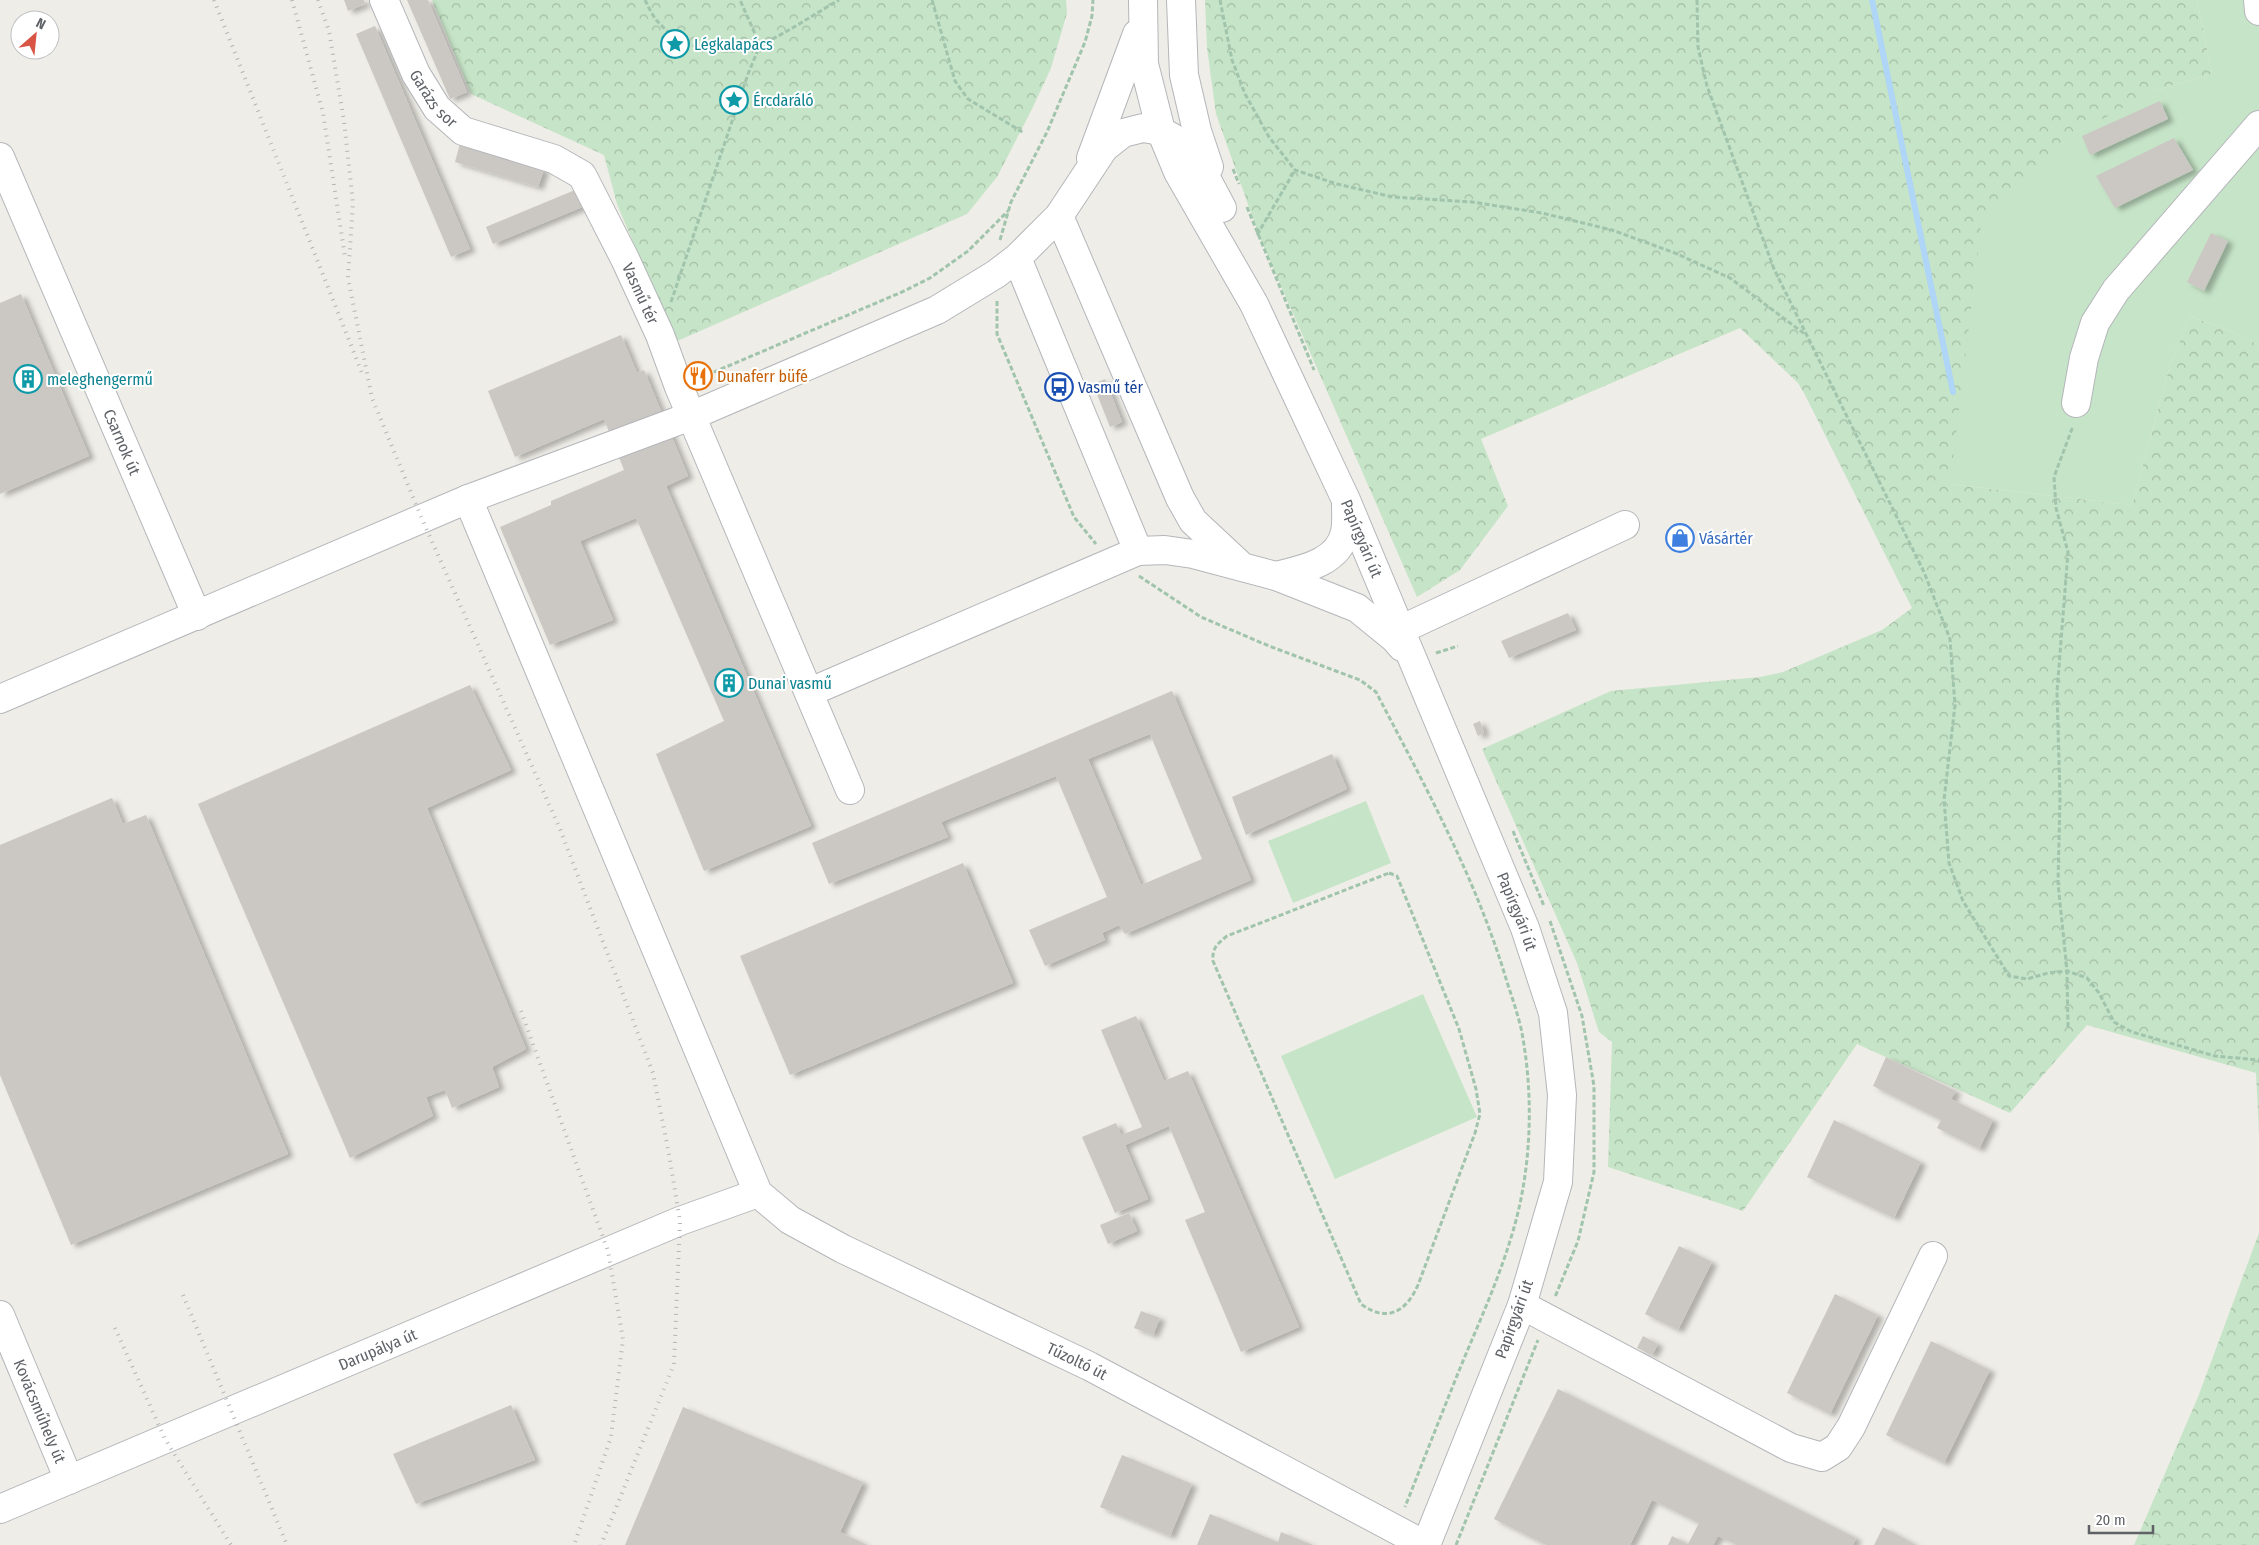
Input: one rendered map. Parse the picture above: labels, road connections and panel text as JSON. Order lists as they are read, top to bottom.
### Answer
{
  "streets": {
    "street": [
      "Garázs sor",
      "Vasmű tér",
      "Csarnok út",
      "Papírgyári út",
      "Darupálya út",
      "Tűzoltó út",
      "Kovácsműhely út"
    ]
  },
  "crossings": [
    ["Garázs sor", "Vasmű tér"],
    ["Papírgyári út", "Tűzoltó út"],
    ["Darupálya út", "Tűzoltó út"],
    ["Darupálya út", "Kovácsműhely út"]
  ],
  "places": {
    "place": ["Légkalapács", "Ércdaráló"],
    "restaurant": ["Dunaferr büfé"],
    "building": ["meleghengermű", "Dunai vasmű"],
    "bus stop": ["Vasmű tér"],
    "shop": ["Vásártér"]
  },
  "scale_bar": "20 m",
  "north": "top right"
}
